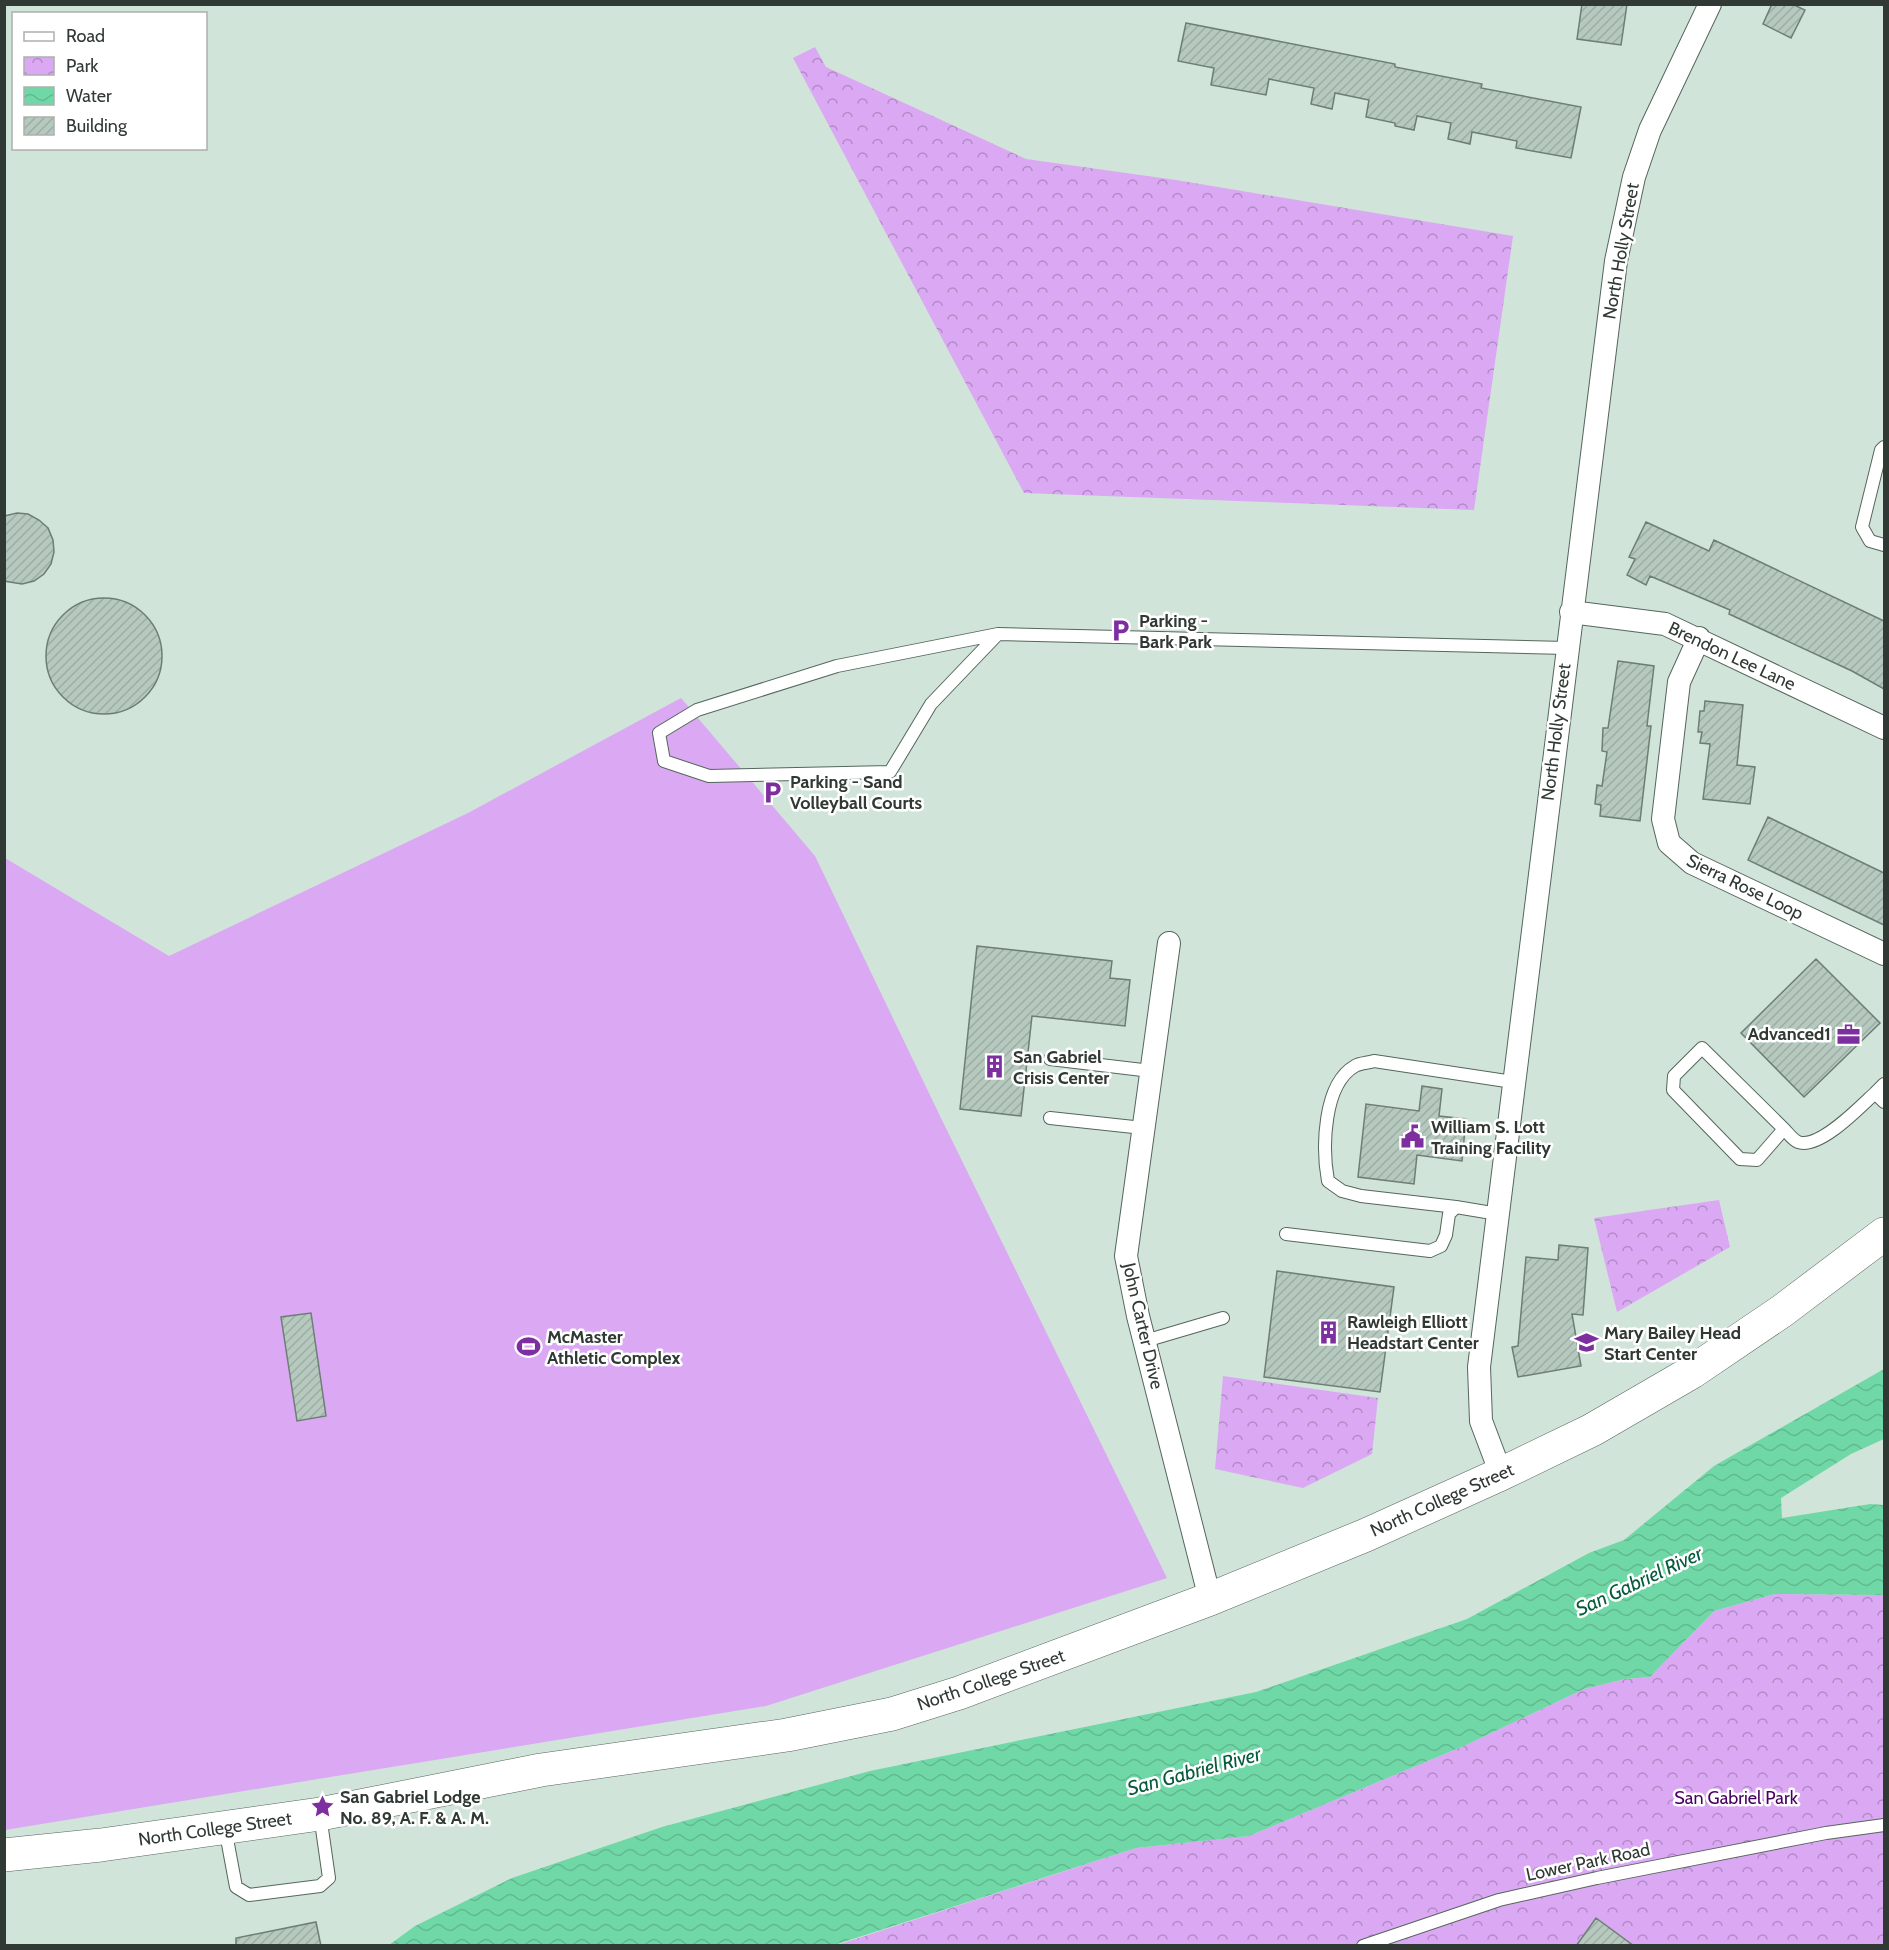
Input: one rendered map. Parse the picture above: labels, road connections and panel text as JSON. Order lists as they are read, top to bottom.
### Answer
{
  "streets": {
    "street": [
      "North Holly Street",
      "Brendon Lee Lane",
      "Sierra Rose Loop",
      "John Carter Drive",
      "North College Street"
    ],
    "lane": ["Lower Park Road"]
  },
  "crossings": [
    ["North Holly Street", "Brendon Lee Lane"],
    ["North Holly Street", "North College Street"],
    ["Brendon Lee Lane", "Sierra Rose Loop"],
    ["John Carter Drive", "North College Street"]
  ],
  "water": ["San Gabriel River"],
  "parks": ["San Gabriel Park"],
  "places": {
    "parking": ["Parking - Bark Park", "Parking - Sand Volleyball Courts"],
    "office": ["Advanced1"],
    "building": ["San Gabriel Crisis Center", "Rawleigh Elliott Headstart Center"],
    "public building": ["William S. Lott Training Facility"],
    "school or university": ["Mary Bailey Head Start Center"],
    "sports": ["McMaster Athletic Complex"],
    "place": ["San Gabriel Lodge No. 89, A. F. & A. M."]
  },
  "legend": [
    "Road",
    "Park",
    "Water",
    "Building"
  ]
}
